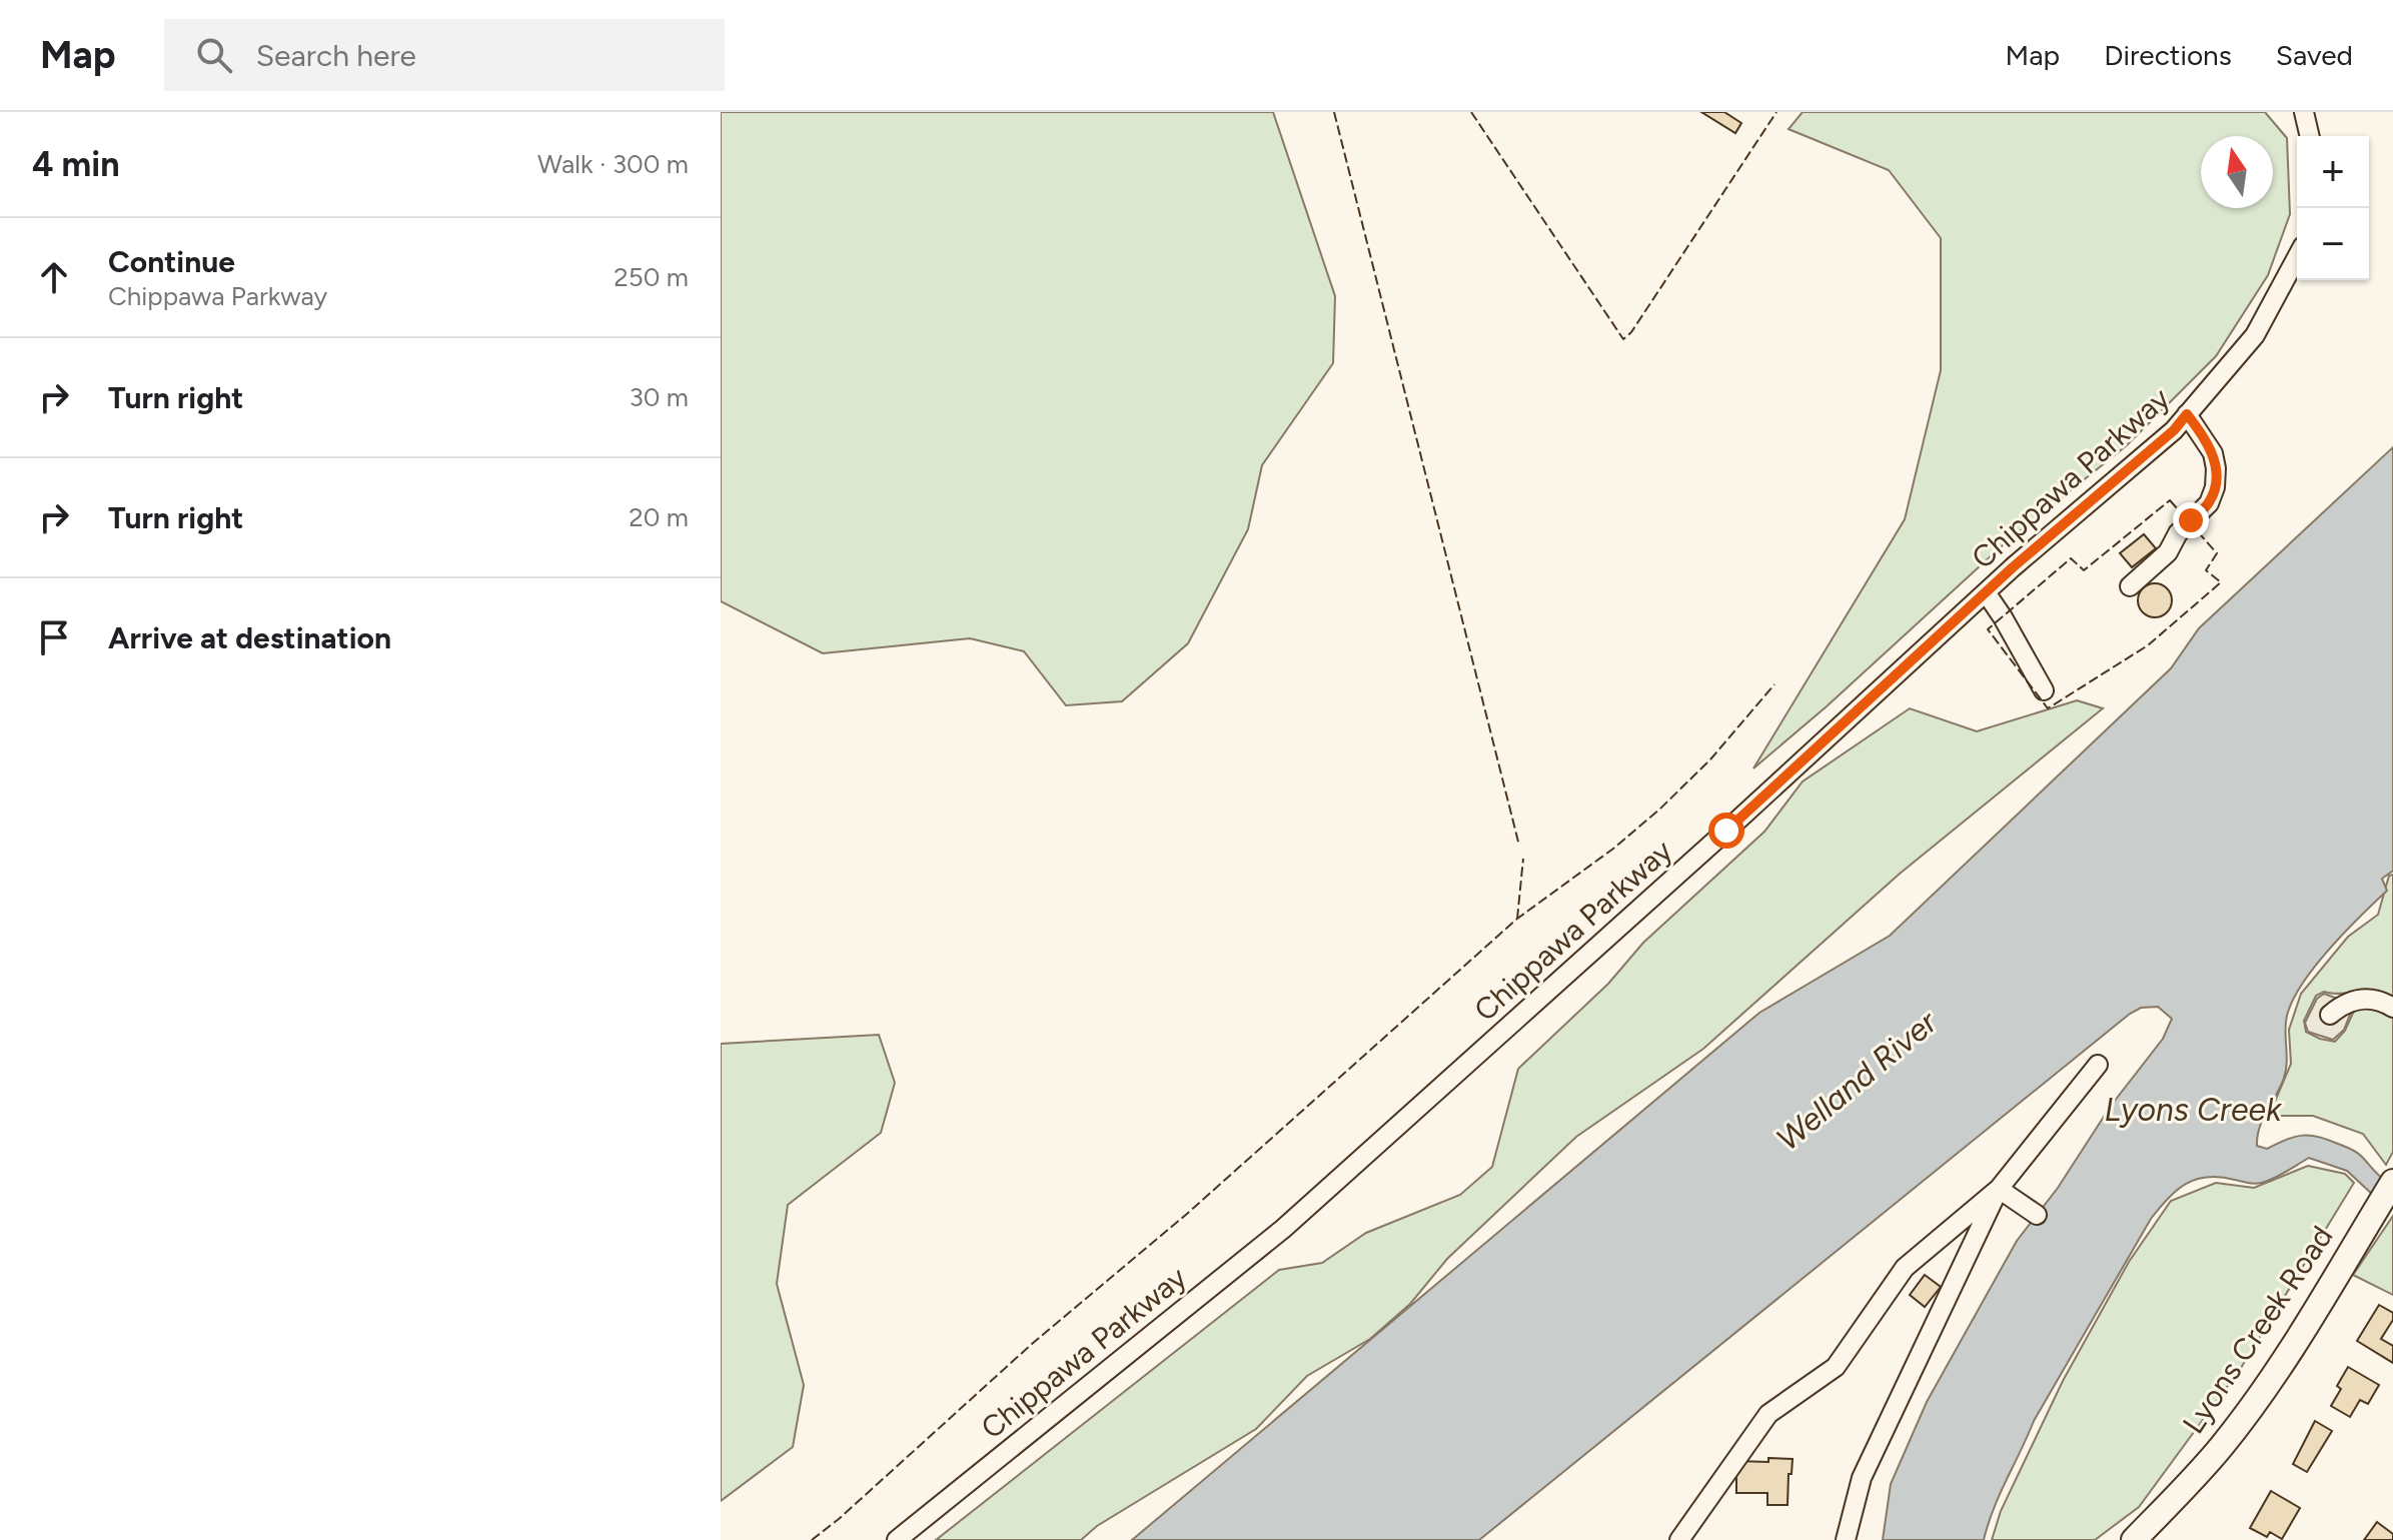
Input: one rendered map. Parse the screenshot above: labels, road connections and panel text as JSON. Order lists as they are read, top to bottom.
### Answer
{
  "streets": {
    "main road": ["Lyons Creek Road"],
    "street": ["Chippawa Parkway"]
  },
  "water": ["Welland River", "Lyons Creek"],
  "north": "top",
  "page": {
    "header": "Map",
    "search": "Search here",
    "nav": ["Map", "Directions", "Saved"],
    "heading": ["4 min", "Walk · 300 m"],
    "map_buttons": ["+", "−"],
    "list": [
      ["Continue", "Chippawa Parkway", "250 m"],
      ["Turn right", "30 m"],
      ["Turn right", "20 m"],
      "Arrive at destination"
    ]
  }
}
